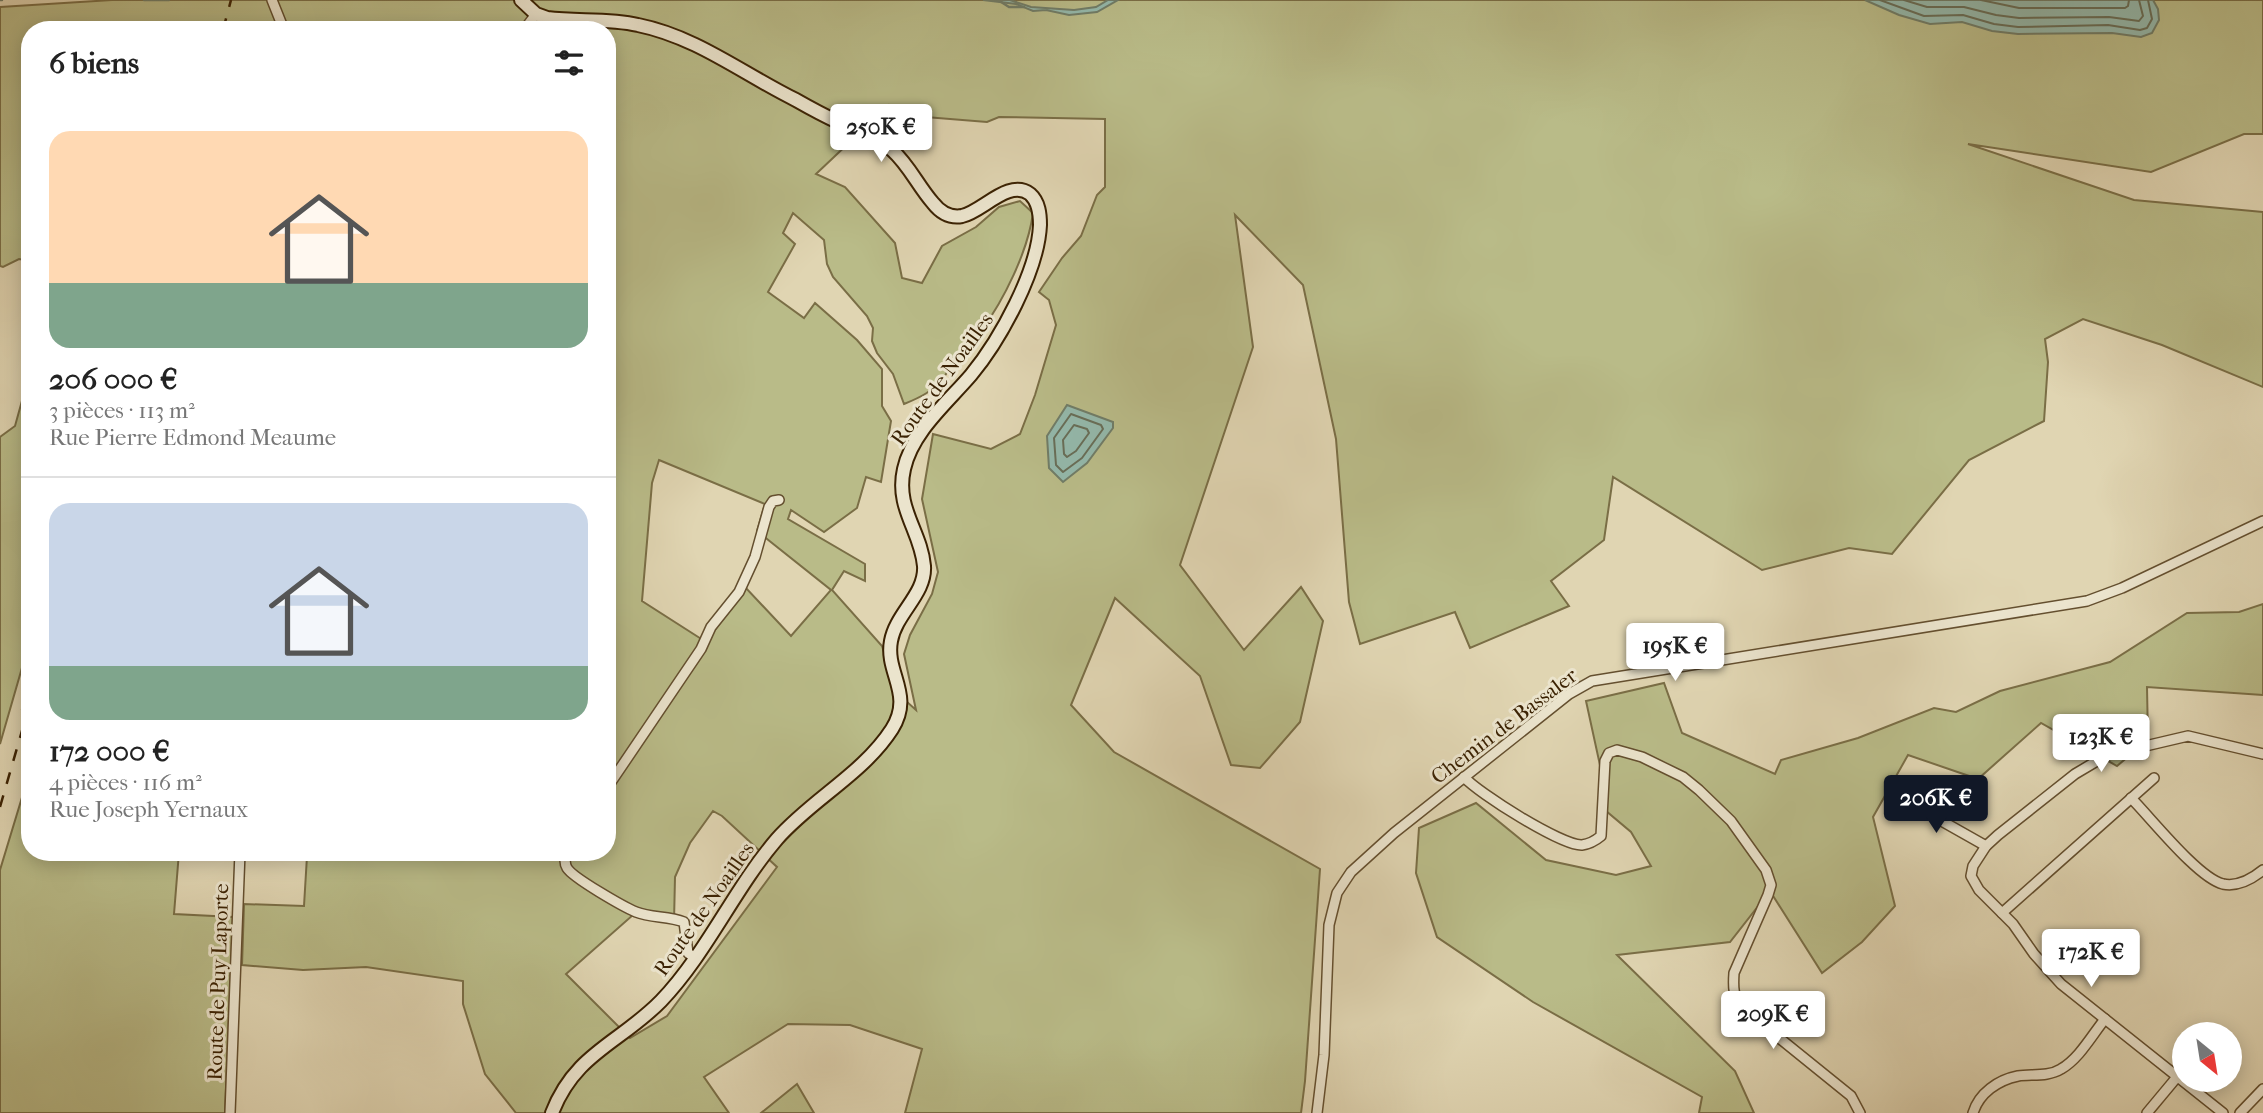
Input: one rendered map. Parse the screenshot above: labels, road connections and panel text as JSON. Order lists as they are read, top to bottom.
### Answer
{
  "streets": {
    "main road": ["Route de Noailles"],
    "street": ["Chemin de Bassaler", "Route de Puy Laporte"]
  },
  "north": "bottom right",
  "page": {
    "heading": "6 biens",
    "price": [
      "250K €",
      "195K €",
      "123K €",
      "206K €",
      "172K €",
      "209K €"
    ],
    "list": [
      {
        "name": "206 000 €",
        "note": "3 pièces · 113 m² · Rue Pierre Edmond Meaume"
      },
      {
        "name": "172 000 €",
        "note": "4 pièces · 116 m² · Rue Joseph Yernaux"
      }
    ]
  }
}
